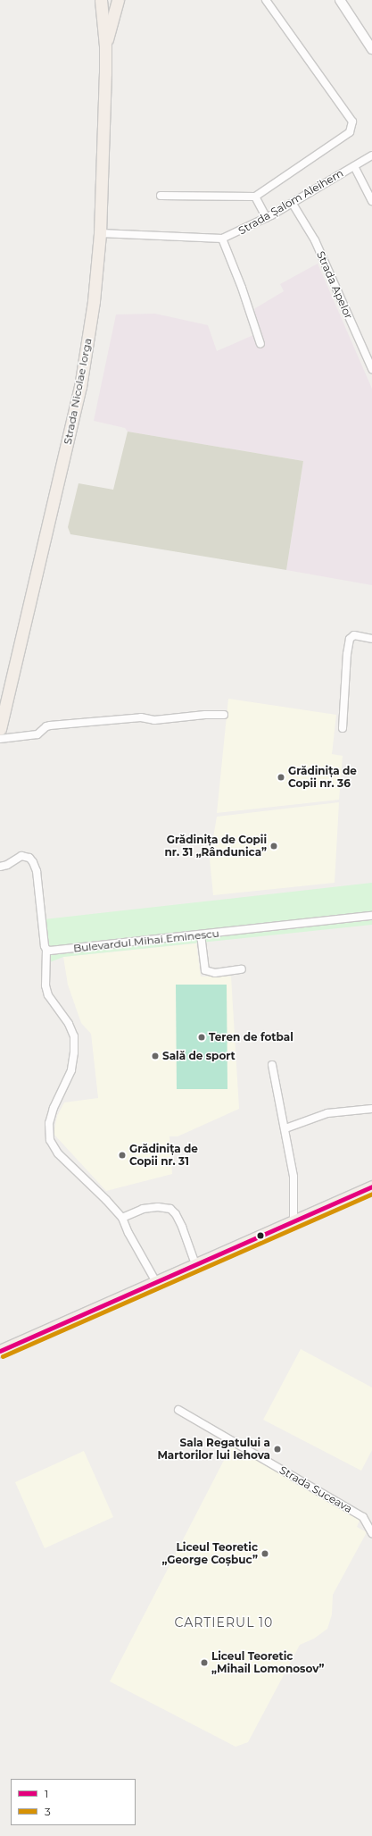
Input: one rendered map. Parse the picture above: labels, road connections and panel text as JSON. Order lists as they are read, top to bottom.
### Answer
{
  "streets": {
    "main road": ["Strada Nicolae Iorga"],
    "street": [
      "Strada Șalom Aleihem",
      "Strada Apelor",
      "Bulevardul Mihai Eminescu",
      "Strada Suceava"
    ]
  },
  "crossings": [
    ["Strada Șalom Aleihem", "Strada Apelor"],
    ["Strada Șalom Aleihem", "Strada Nicolae Iorga"]
  ],
  "districts": ["CARTIERUL 10"],
  "places": [
    "Grădinița de Copii nr. 36",
    "Grădinița de Copii nr. 31 „Rândunica”",
    "Teren de fotbal",
    "Sală de sport",
    "Grădinița de Copii nr. 31",
    "Sala Regatului a Martorilor lui Iehova",
    "Liceul Teoretic „George Coșbuc”",
    "Liceul Teoretic „Mihail Lomonosov”"
  ],
  "lines": ["transit line 1", "transit line 3"],
  "legend": ["1", "3"]
}
